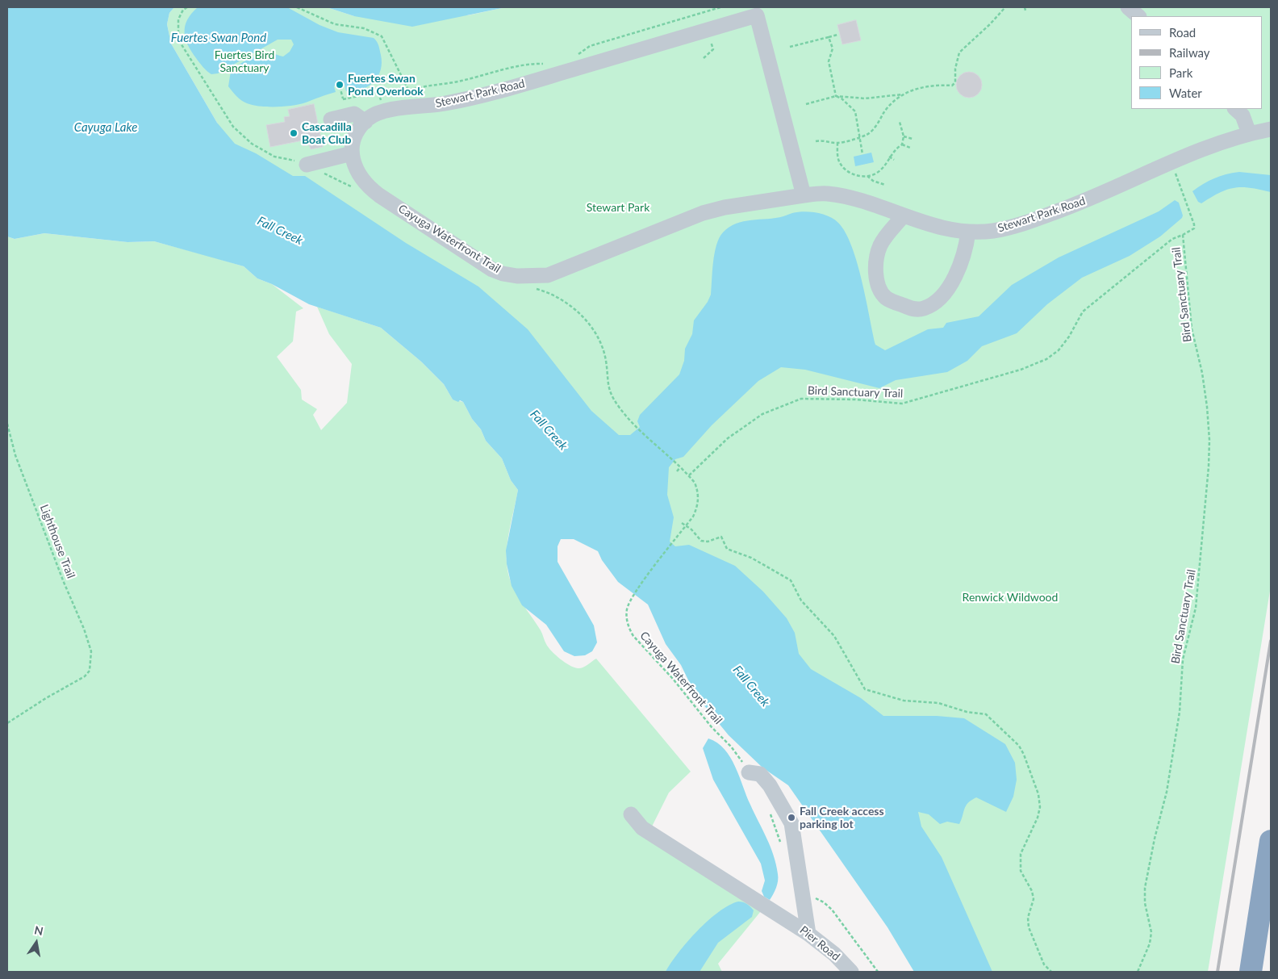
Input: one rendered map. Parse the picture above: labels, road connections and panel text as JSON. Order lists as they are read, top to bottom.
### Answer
{
  "streets": {
    "street": ["Stewart Park Road", "Pier Road"],
    "path": ["Cayuga Waterfront Trail", "Bird Sanctuary Trail", "Lighthouse Trail"]
  },
  "crossings": [
    ["Stewart Park Road", "Bird Sanctuary Trail"],
    ["Cayuga Waterfront Trail", "Bird Sanctuary Trail"]
  ],
  "water": ["Fuertes Swan Pond", "Cayuga Lake", "Fall Creek"],
  "parks": ["Fuertes Bird Sanctuary", "Stewart Park", "Renwick Wildwood"],
  "places": ["Fuertes Swan Pond Overlook", "Cascadilla Boat Club", "Fall Creek access parking lot"],
  "legend": [
    "Road",
    "Railway",
    "Park",
    "Water"
  ],
  "north": "top"
}
